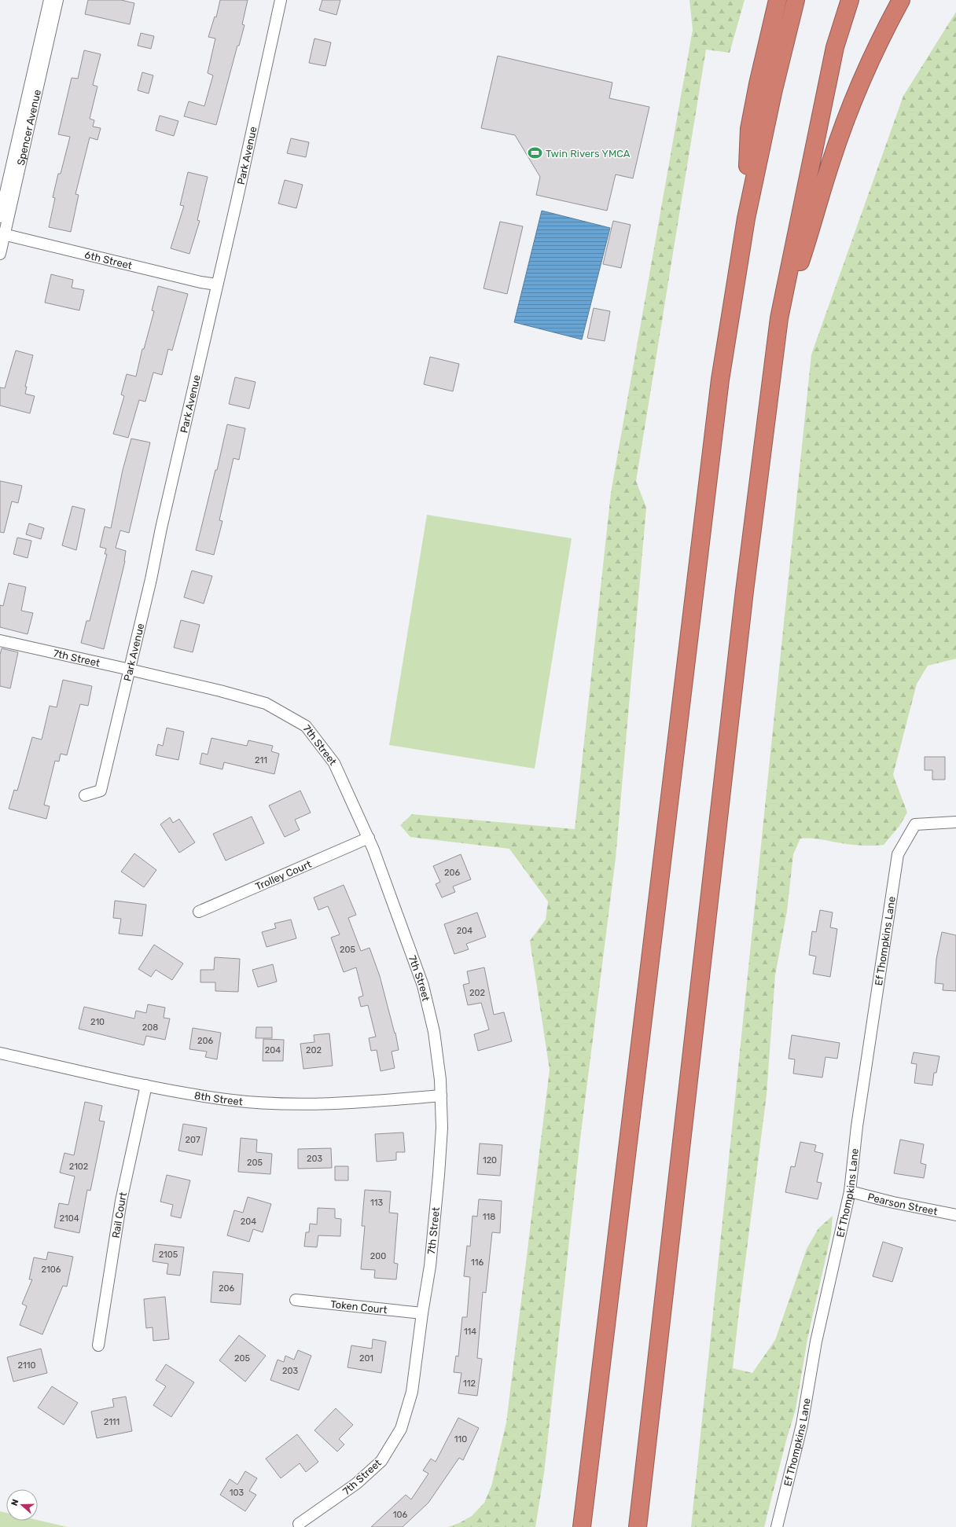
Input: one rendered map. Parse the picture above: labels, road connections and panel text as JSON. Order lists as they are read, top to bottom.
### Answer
{
  "streets": {
    "street": [
      "Spencer Avenue",
      "Park Avenue",
      "6th Street",
      "7th Street",
      "Trolley Court",
      "Ef Thompkins Lane",
      "8th Street",
      "Pearson Street",
      "Rail Court",
      "Token Court"
    ]
  },
  "crossings": [
    ["Spencer Avenue", "6th Street"],
    ["Park Avenue", "6th Street"],
    ["Park Avenue", "7th Street"],
    ["7th Street", "Trolley Court"],
    ["7th Street", "8th Street"],
    ["7th Street", "Token Court"],
    ["Ef Thompkins Lane", "Pearson Street"],
    ["8th Street", "Rail Court"]
  ],
  "places": {
    "sports": ["Twin Rivers YMCA"]
  },
  "house_numbers": [
    "211",
    "206",
    "204",
    "205",
    "202",
    "210",
    "208",
    "206",
    "204",
    "202",
    "207",
    "203",
    "120",
    "205",
    "2102",
    "113",
    "118",
    "2104",
    "204",
    "2105",
    "200",
    "116",
    "2106",
    "206",
    "114",
    "205",
    "201",
    "2110",
    "203",
    "112",
    "2111",
    "110",
    "103",
    "106"
  ],
  "north": "left"
}
